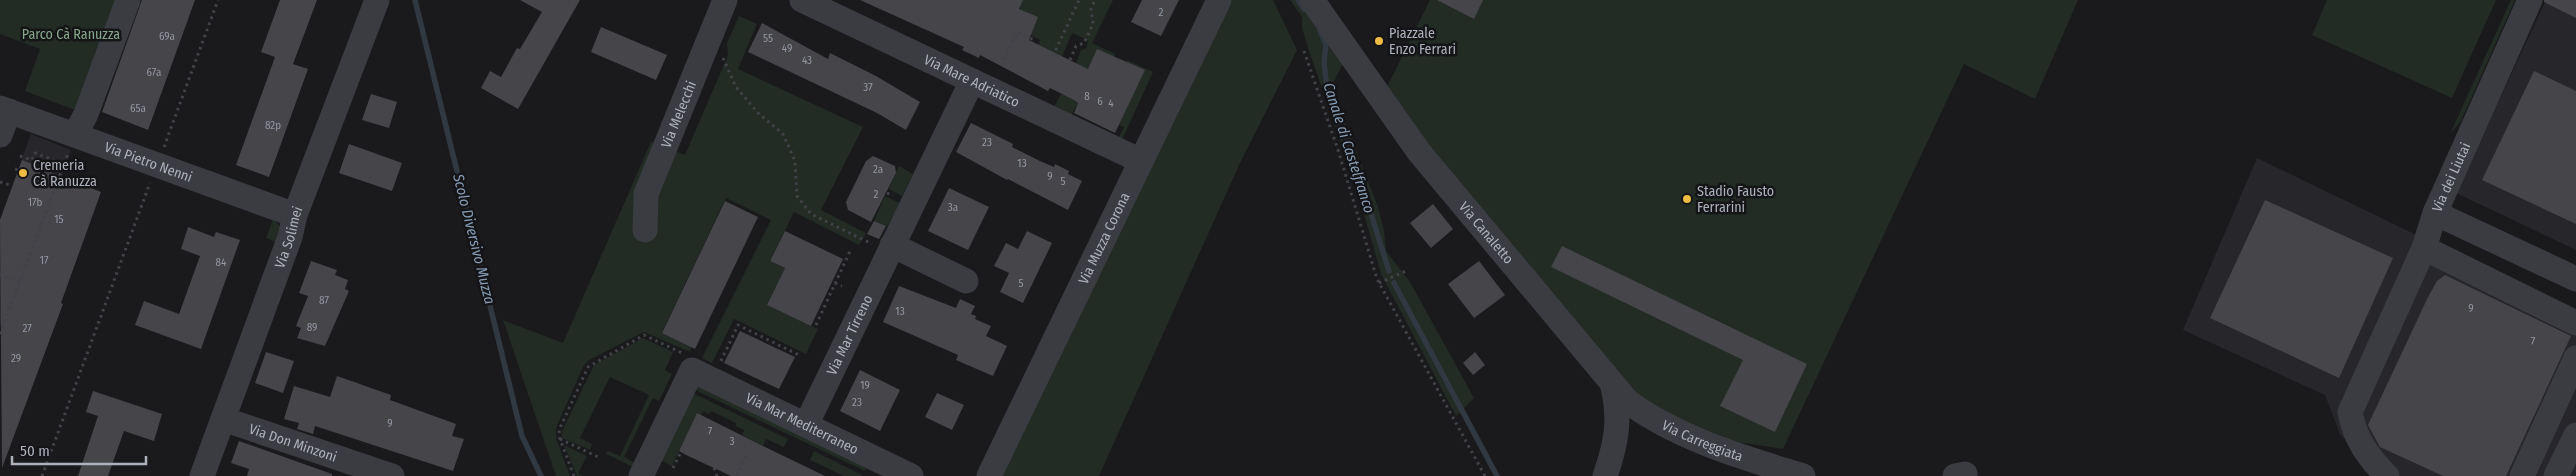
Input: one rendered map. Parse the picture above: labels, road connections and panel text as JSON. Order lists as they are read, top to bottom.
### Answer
{
  "streets": {
    "street": [
      "Via Mare Adriatico",
      "Via Melecchi",
      "Via Pietro Nenni",
      "Via dei Liutai",
      "Via Canaletto",
      "Via Solimei",
      "Via Muzza Corona",
      "Via Mar Tirreno",
      "Via Mar Mediterraneo",
      "Via Carreggiata",
      "Via Don Minzoni"
    ]
  },
  "crossings": [
    ["Via Mare Adriatico", "Via Muzza Corona"],
    ["Via Mare Adriatico", "Via Mar Tirreno"],
    ["Via Pietro Nenni", "Via Solimei"],
    ["Via Canaletto", "Via Carreggiata"],
    ["Via Solimei", "Via Don Minzoni"],
    ["Via Mar Tirreno", "Via Mar Mediterraneo"]
  ],
  "water": ["Canale di Castelfranco", "Scolo Diversivo Muzza"],
  "parks": ["Parco Cà Ranuzza"],
  "places": ["Piazzale Enzo Ferrari", "Cremeria Cà Ranuzza", "Stadio Fausto Ferrarini"],
  "house_numbers": [
    "2",
    "69a",
    "55",
    "49",
    "43",
    "67a",
    "37",
    "8",
    "6",
    "4",
    "65a",
    "82p",
    "23",
    "13",
    "2a",
    "9",
    "5",
    "2",
    "17b",
    "3a",
    "15",
    "17",
    "84",
    "5",
    "87",
    "9",
    "13",
    "89",
    "27",
    "7",
    "29",
    "19",
    "23",
    "9",
    "7",
    "3"
  ],
  "scale_bar": "50 m"
}
